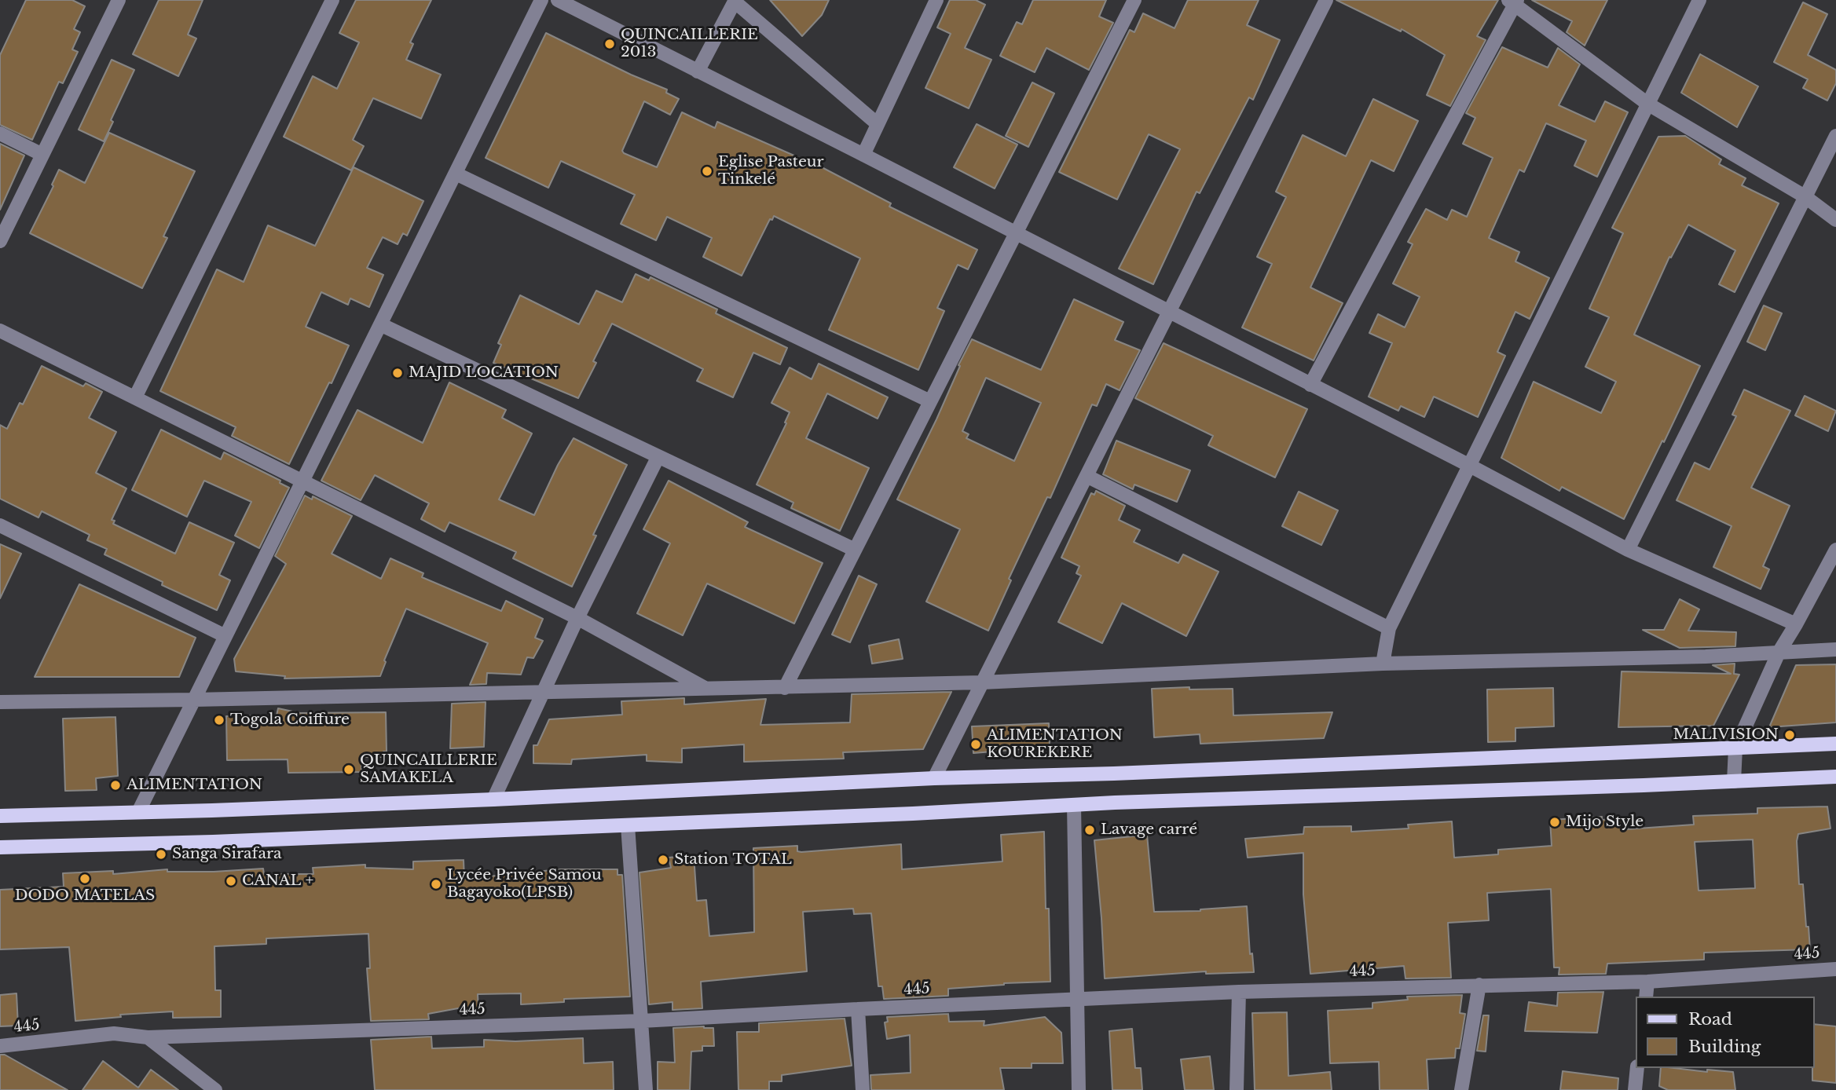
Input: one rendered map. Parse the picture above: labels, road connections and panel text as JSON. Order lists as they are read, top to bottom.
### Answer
{
  "streets": {
    "street": ["445"]
  },
  "places": [
    "QUINCAILLERIE 2013",
    "Eglise Pasteur Tinkelé",
    "MAJID LOCATION",
    "Togola Coiffure",
    "MALIVISION",
    "ALIMENTATION KOUREKERE",
    "QUINCAILLERIE SAMAKELA",
    "ALIMENTATION",
    "Mijo Style",
    "Lavage carré",
    "Sanga Sirafara",
    "Station TOTAL",
    "DODO MATELAS",
    "CANAL +",
    "Lycée Privée Samou Bagayoko(LPSB)"
  ],
  "legend": ["Road", "Building"]
}
